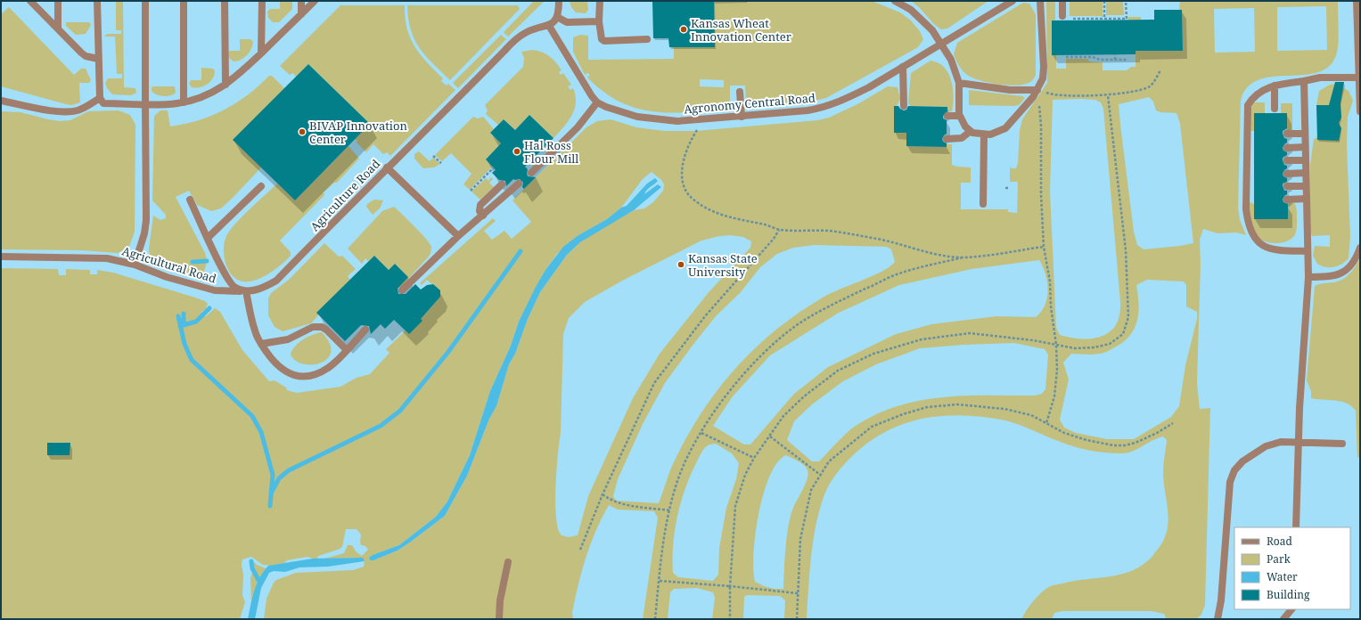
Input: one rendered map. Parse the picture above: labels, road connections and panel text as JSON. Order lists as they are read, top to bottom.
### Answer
{
  "streets": {
    "street": ["Agronomy Central Road", "Agriculture Road", "Agricultural Road"]
  },
  "crossings": [
    ["Agriculture Road", "Agricultural Road"]
  ],
  "places": [
    "Kansas Wheat Innovation Center",
    "BIVAP Innovation Center",
    "Hal Ross Flour Mill",
    "Kansas State University"
  ],
  "legend": [
    "Road",
    "Park",
    "Water",
    "Building"
  ]
}
